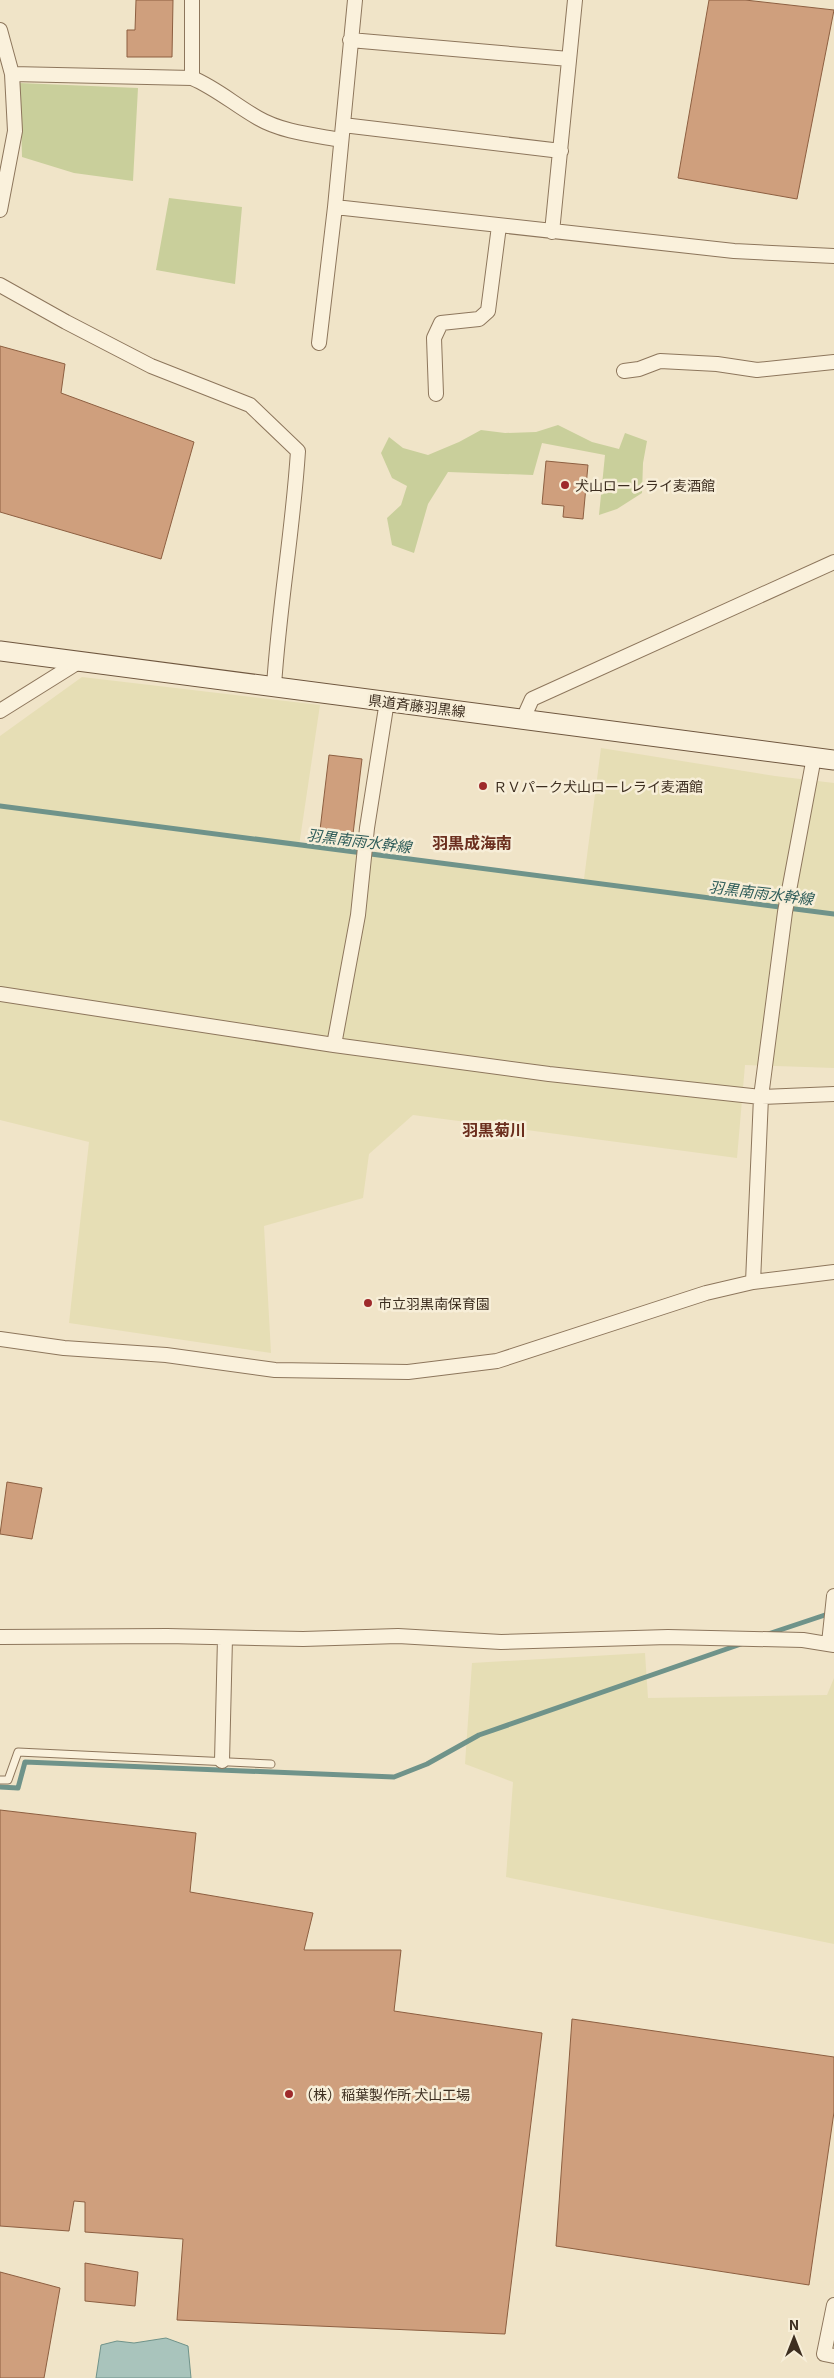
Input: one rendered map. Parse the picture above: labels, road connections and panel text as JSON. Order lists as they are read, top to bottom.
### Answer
{
  "streets": {
    "main road": ["県道斉藤羽黒線"]
  },
  "districts": ["羽黒成海南", "羽黒菊川"],
  "water": ["羽黒南雨水幹線"],
  "places": [
    "犬山ローレライ麦酒館",
    "ＲＶパーク犬山ローレライ麦酒館",
    "市立羽黒南保育園",
    "（株）稲葉製作所 犬山工場"
  ],
  "north": "top"
}
